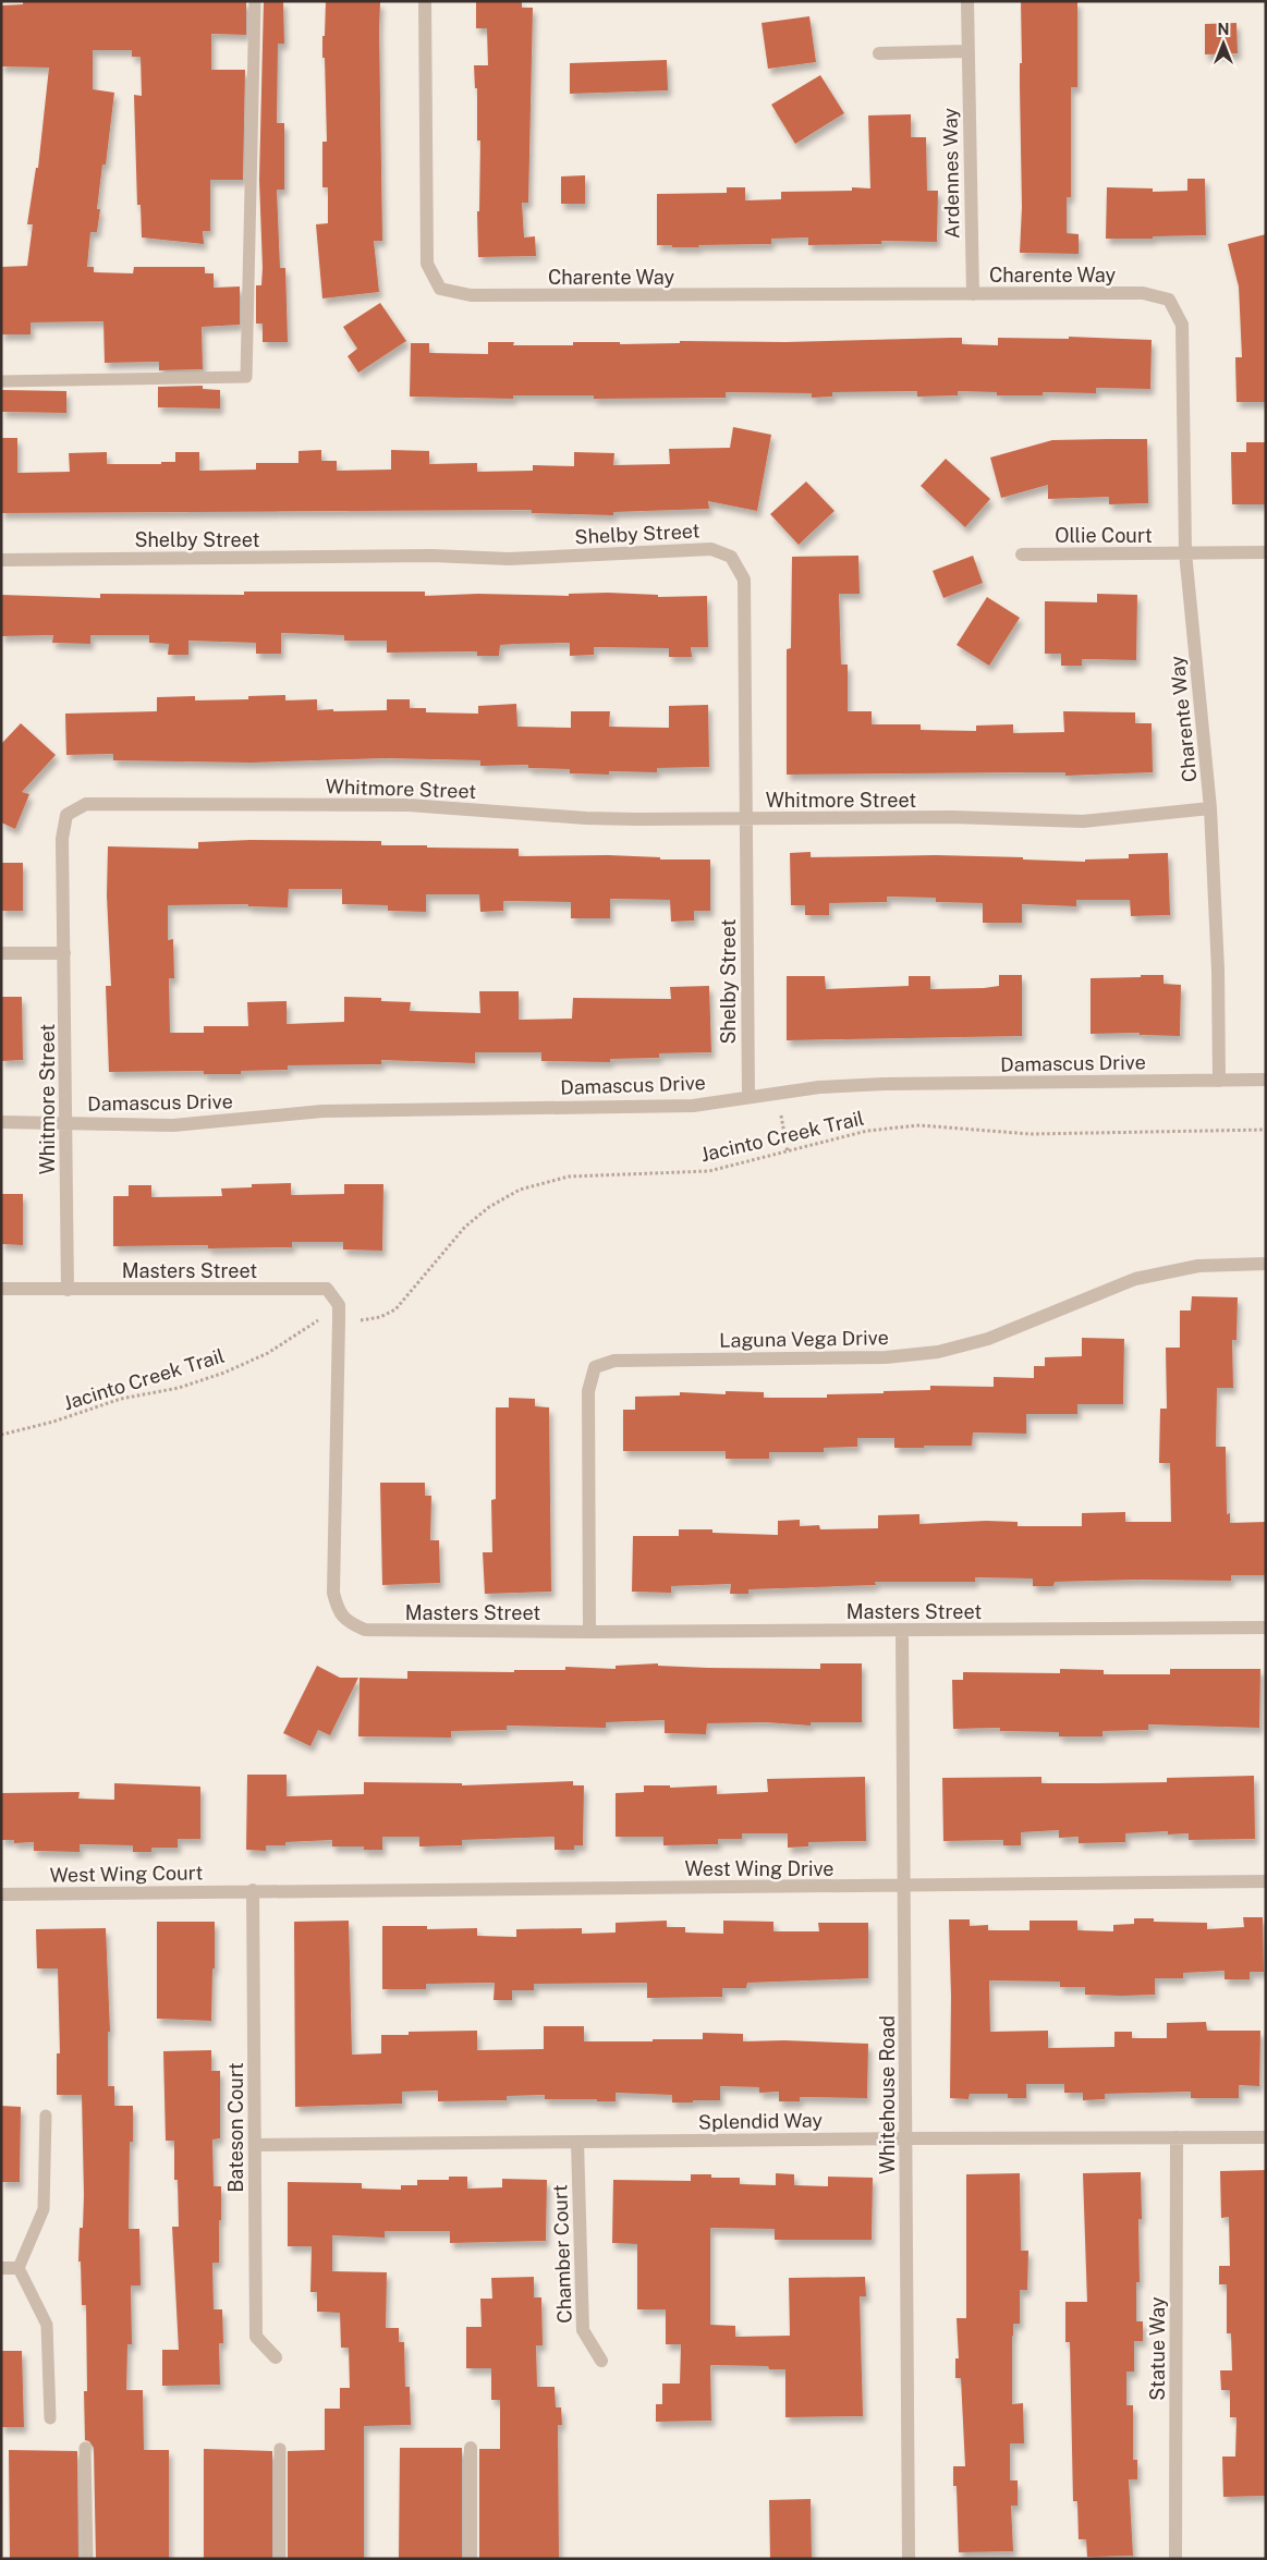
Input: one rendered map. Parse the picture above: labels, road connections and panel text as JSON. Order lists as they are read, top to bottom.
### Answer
{
  "streets": {
    "street": [
      "Ardennes Way",
      "Charente Way",
      "Shelby Street",
      "Ollie Court",
      "Whitmore Street",
      "Damascus Drive",
      "Masters Street",
      "Laguna Vega Drive",
      "West Wing Drive",
      "West Wing Court",
      "Whitehouse Road",
      "Splendid Way",
      "Bateson Court",
      "Chamber Court",
      "Statue Way"
    ],
    "path": ["Jacinto Creek Trail"]
  },
  "crossings": [
    ["Ardennes Way", "Charente Way"],
    ["Charente Way", "Ollie Court"],
    ["Charente Way", "Whitmore Street"],
    ["Charente Way", "Damascus Drive"],
    ["Shelby Street", "Whitmore Street"],
    ["Shelby Street", "Damascus Drive"],
    ["Whitmore Street", "Damascus Drive"],
    ["Whitmore Street", "Masters Street"],
    ["Masters Street", "Laguna Vega Drive"],
    ["Masters Street", "Whitehouse Road"],
    ["West Wing Drive", "West Wing Court"],
    ["West Wing Drive", "Whitehouse Road"],
    ["West Wing Drive", "Bateson Court"],
    ["West Wing Court", "Bateson Court"],
    ["Whitehouse Road", "Splendid Way"],
    ["Splendid Way", "Bateson Court"],
    ["Splendid Way", "Chamber Court"],
    ["Splendid Way", "Statue Way"]
  ],
  "north": "top"
}
